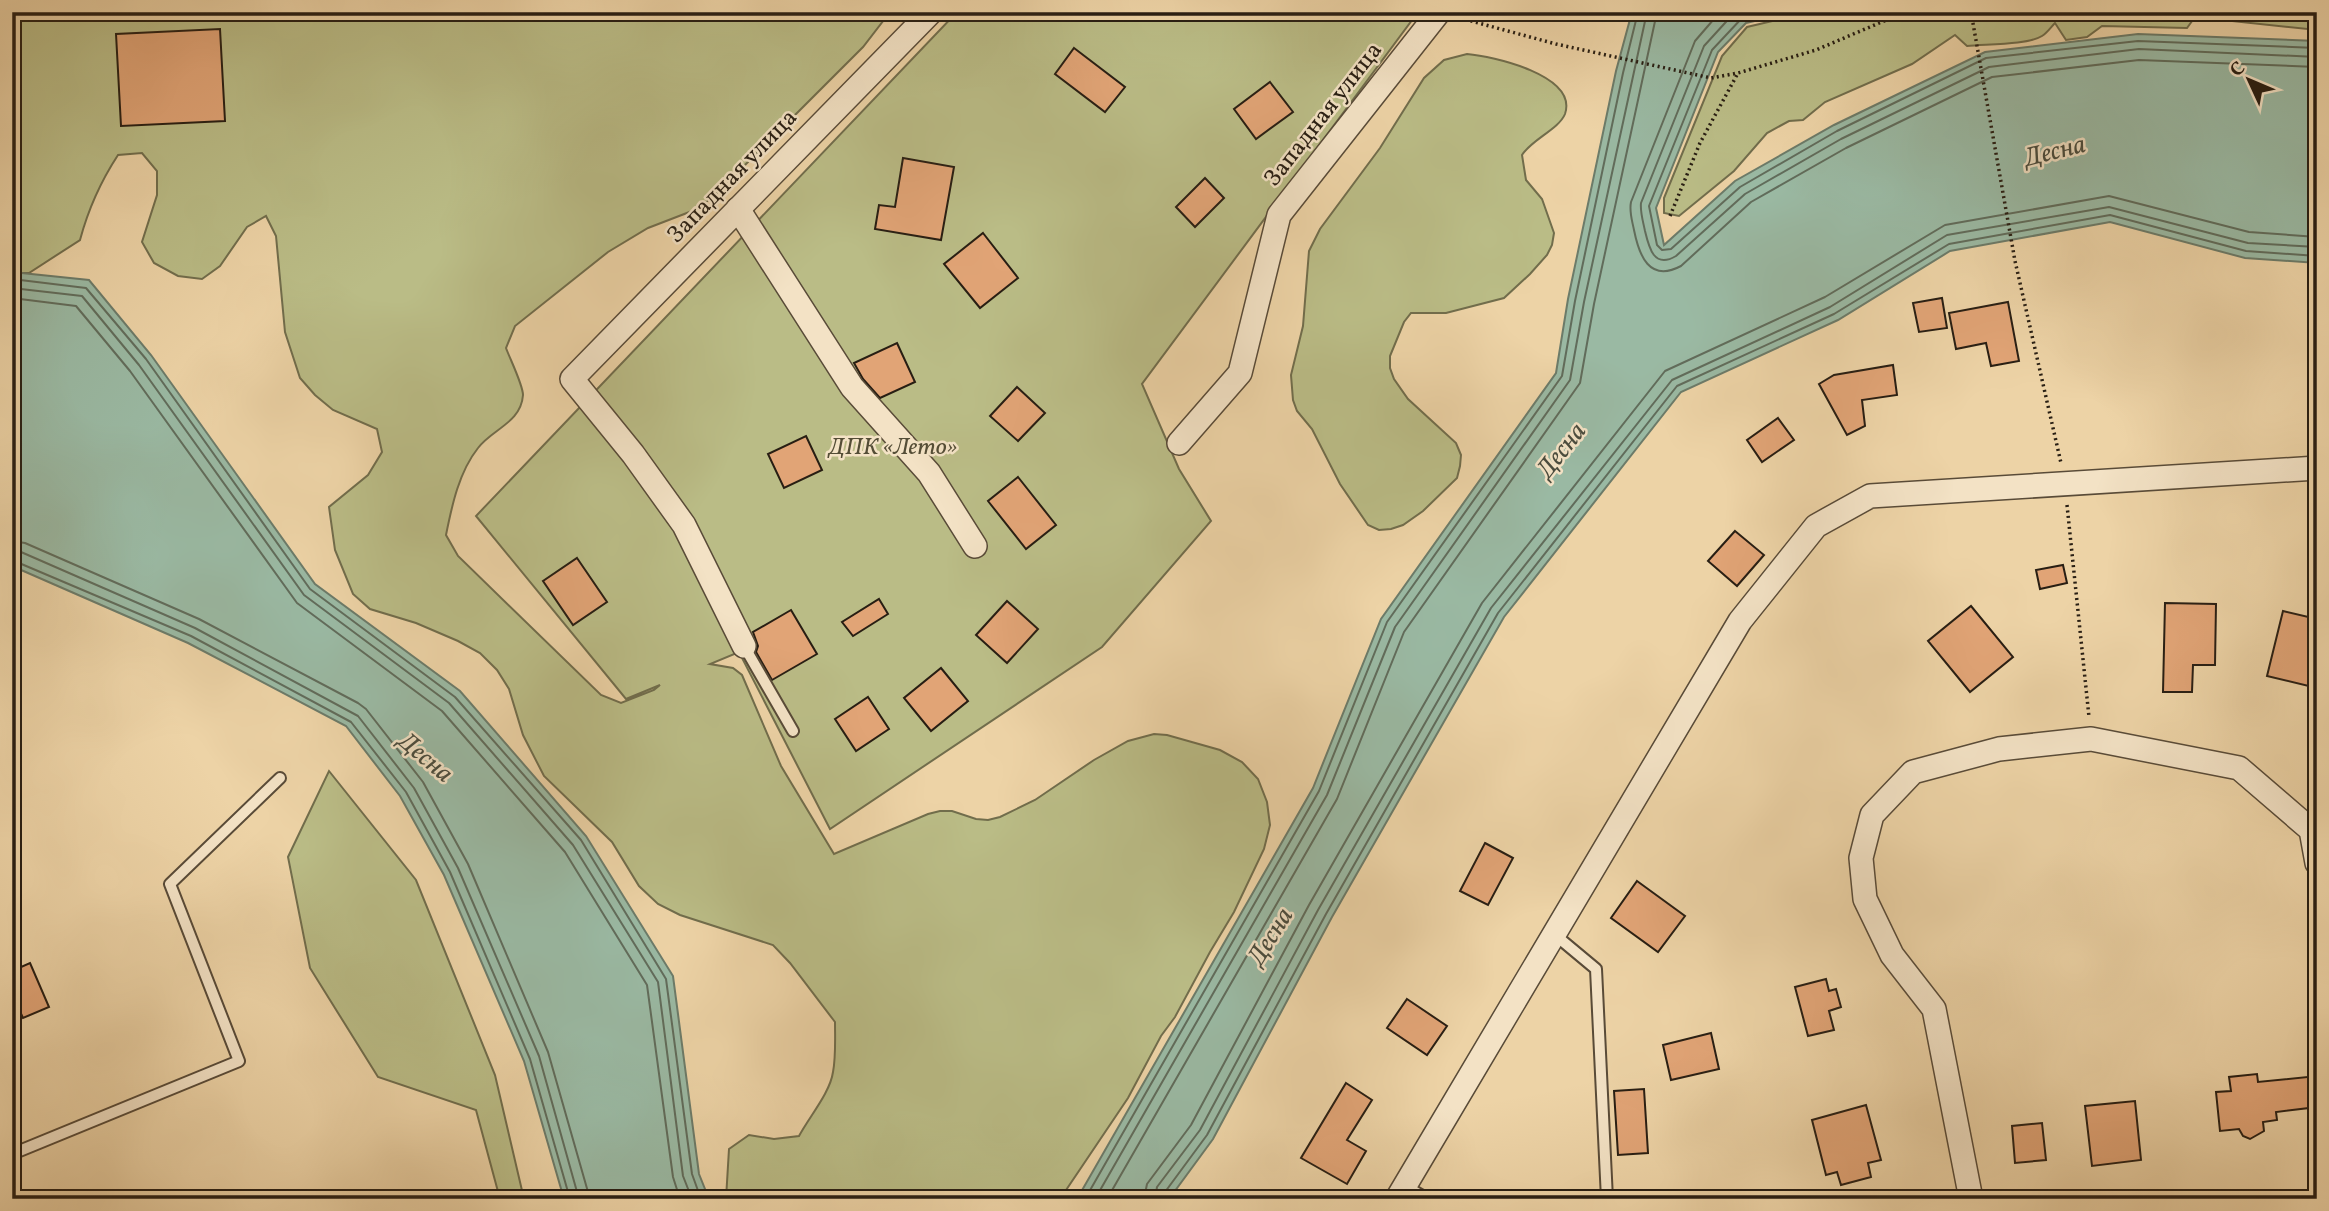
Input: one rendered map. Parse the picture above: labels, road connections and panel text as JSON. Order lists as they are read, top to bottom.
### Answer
{
  "streets": {
    "street": ["Западная улица"]
  },
  "water": ["Десна"],
  "parks": ["ДПК «Лето»"],
  "north": "top left"
}
